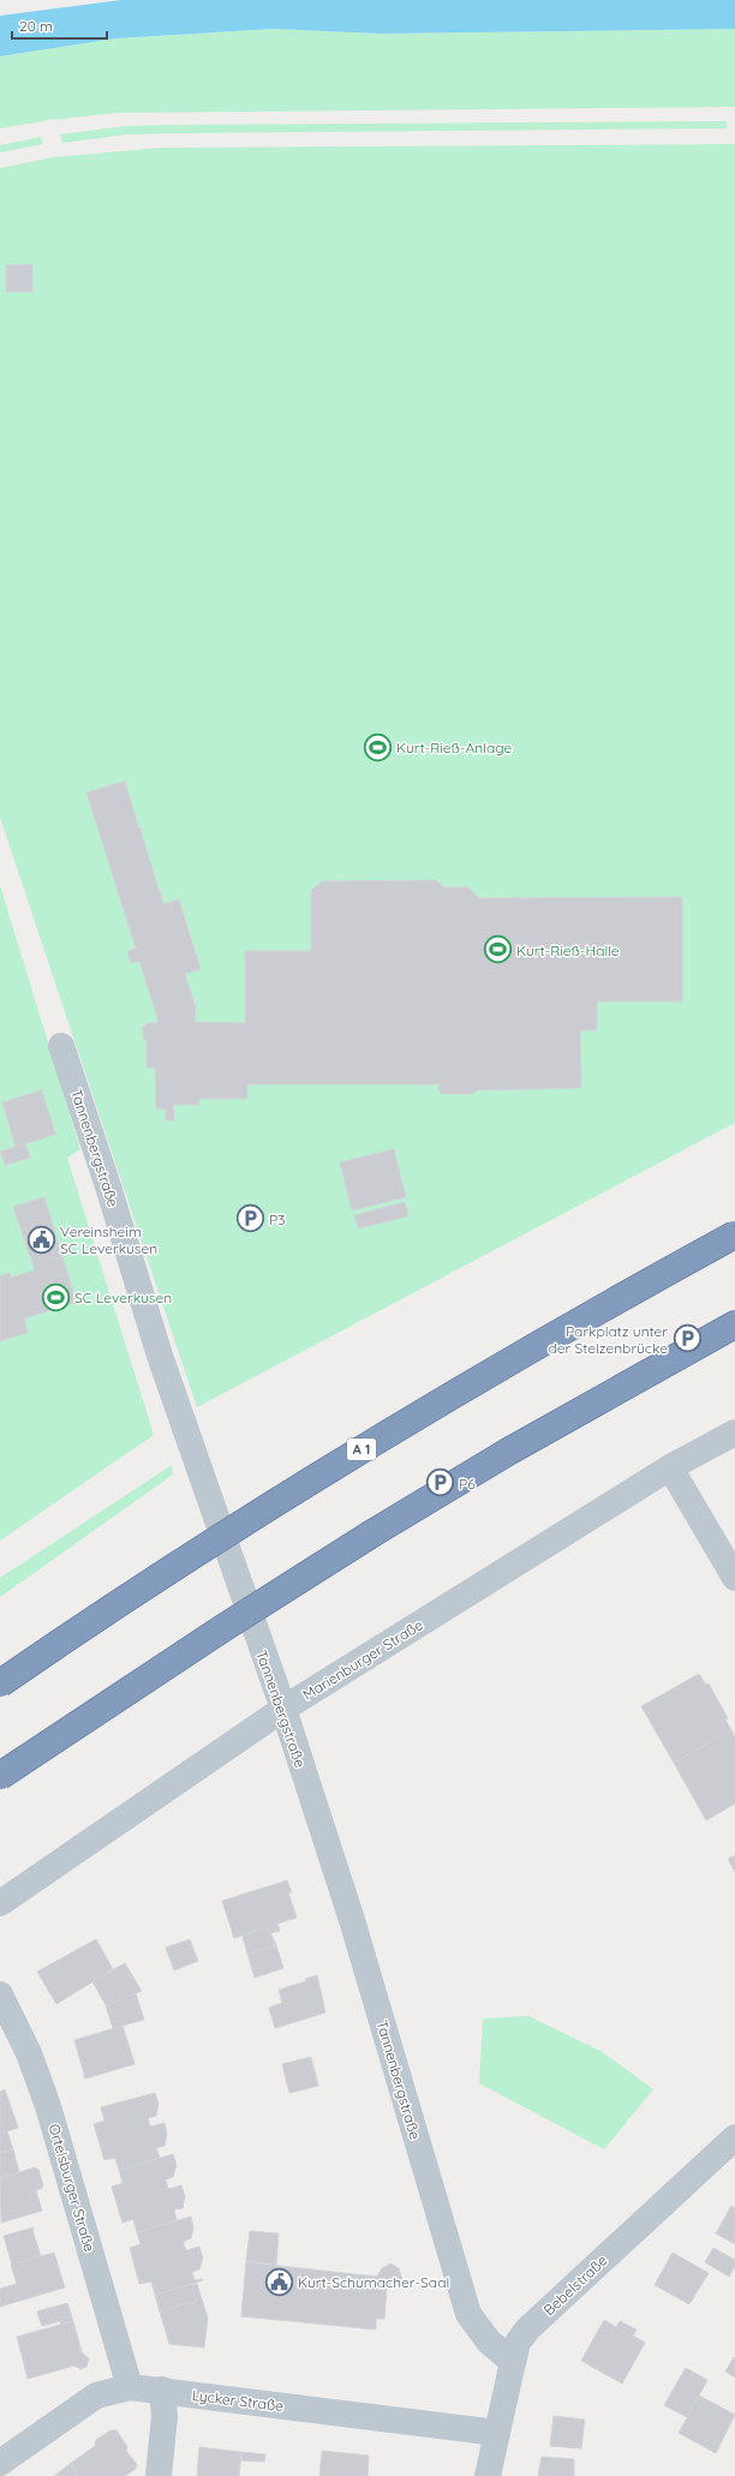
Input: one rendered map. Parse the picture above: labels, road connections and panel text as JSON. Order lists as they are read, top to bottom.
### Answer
{
  "streets": {
    "highway": ["A 1"],
    "street": [
      "Tannenbergstraße",
      "Marienburger Straße",
      "Ortelsburger Straße",
      "Bebelstraße",
      "Lycker Straße"
    ]
  },
  "crossings": [
    ["Tannenbergstraße", "Marienburger Straße"],
    ["Tannenbergstraße", "Bebelstraße"],
    ["Ortelsburger Straße", "Lycker Straße"],
    ["Bebelstraße", "Lycker Straße"]
  ],
  "places": {
    "sports": ["Kurt-Rieß-Anlage", "Kurt-Rieß-Halle", "SC Leverkusen"],
    "parking": ["P3", "Parkplatz unter der Stelzenbrücke", "P6"],
    "public building": ["Vereinsheim SC Leverkusen", "Kurt-Schumacher-Saal"]
  },
  "scale_bar": "20 m"
}
